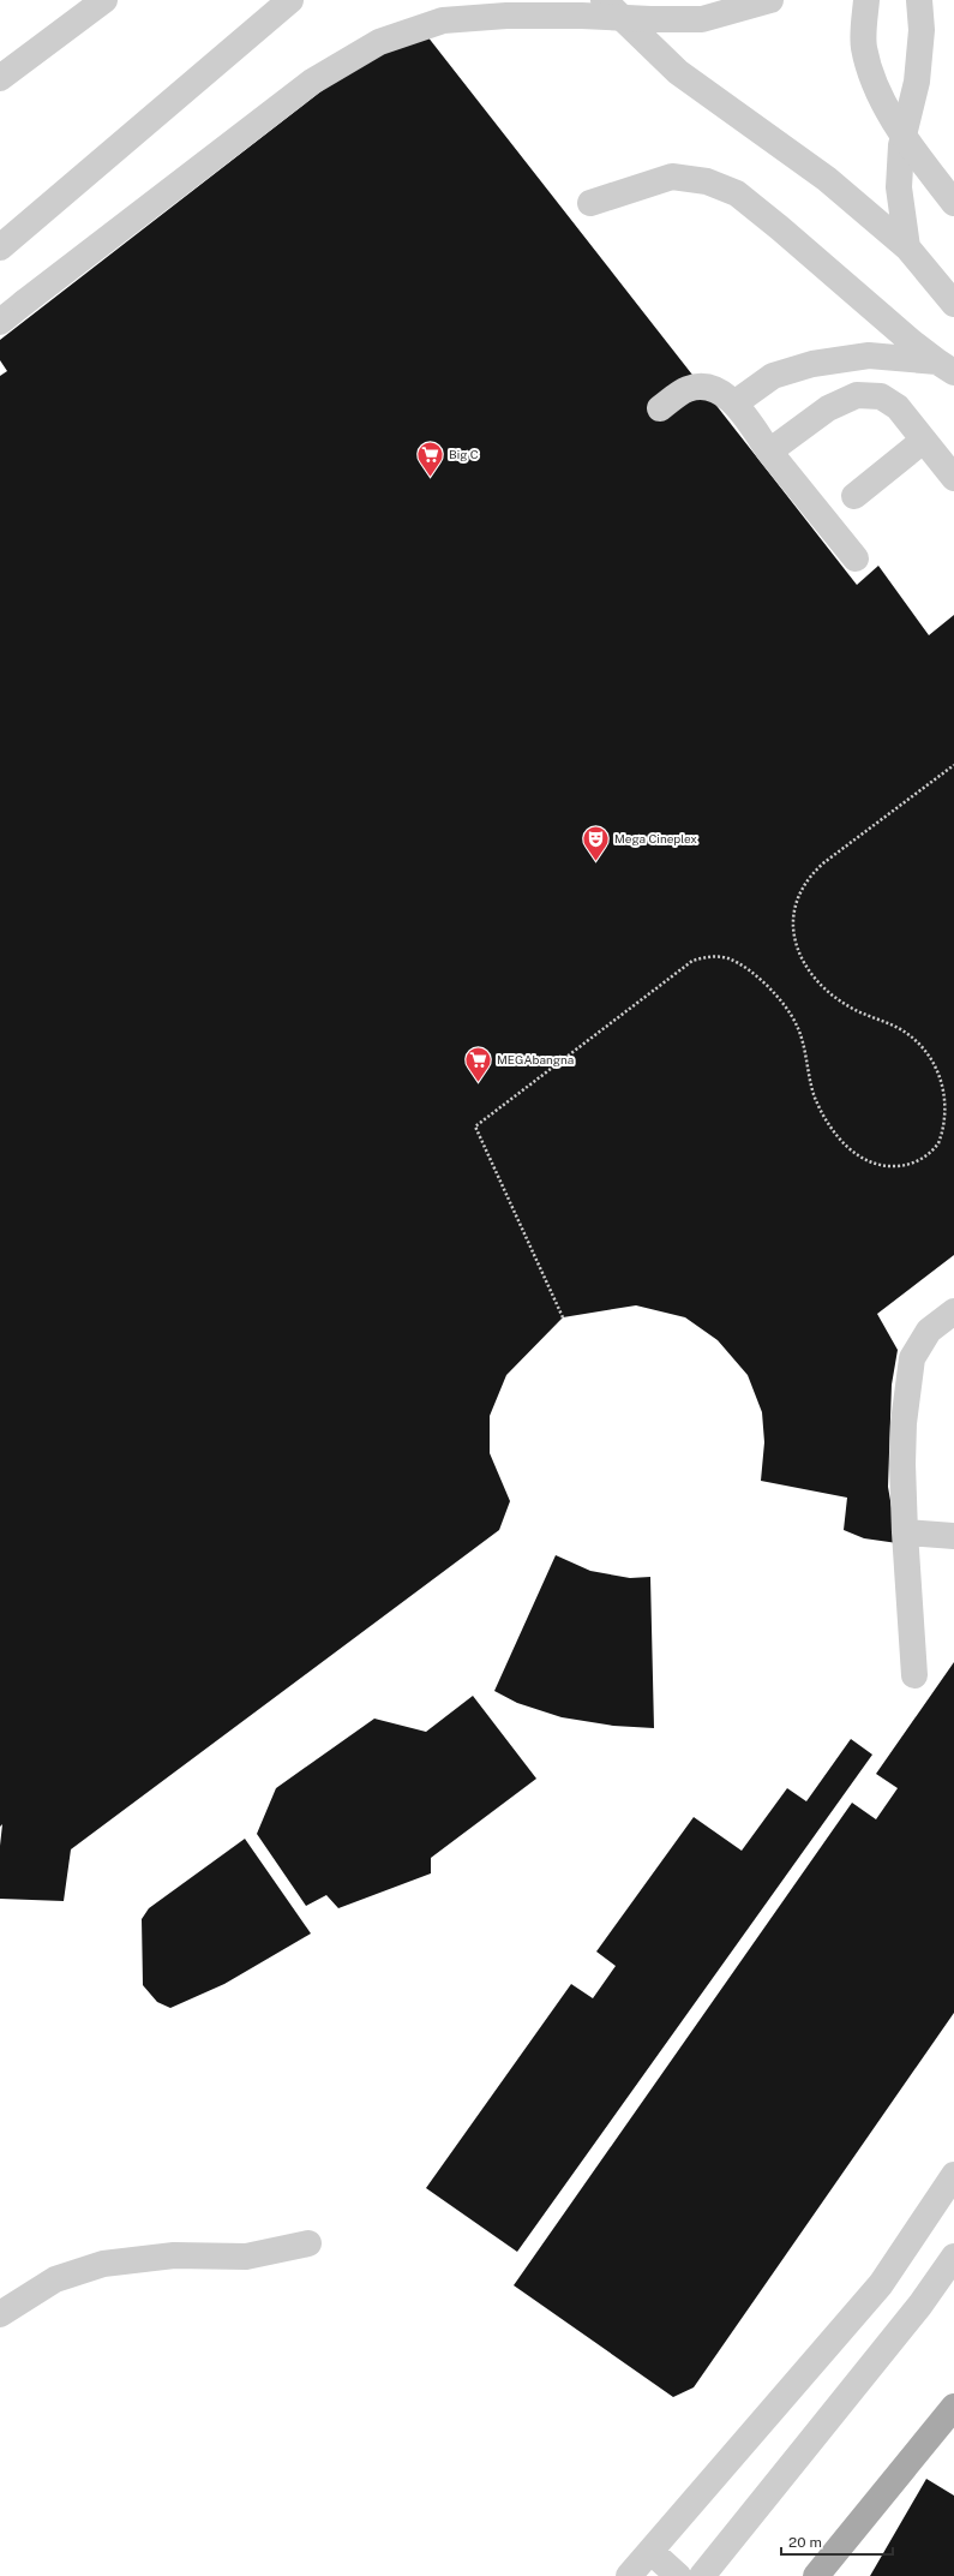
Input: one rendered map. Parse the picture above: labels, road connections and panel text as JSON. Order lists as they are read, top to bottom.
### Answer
{
  "places": {
    "supermarket": ["Big C", "MEGAbangna"],
    "theatre": ["Mega Cineplex"]
  },
  "scale_bar": "20 m"
}
